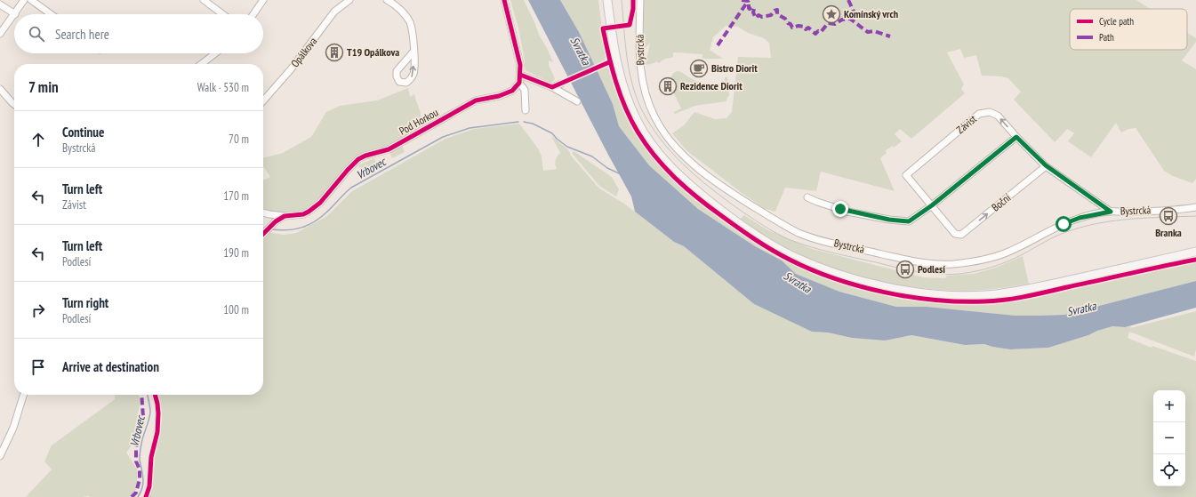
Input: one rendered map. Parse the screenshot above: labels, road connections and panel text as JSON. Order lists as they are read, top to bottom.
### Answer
{
  "streets": {
    "street": [
      "Bystrcká",
      "Opálkova",
      "Pod Horkou",
      "Závist",
      "Boční"
    ]
  },
  "crossings": [
    ["Bystrcká", "Závist"],
    ["Závist", "Boční"]
  ],
  "water": ["Svratka", "Vrbovec"],
  "places": {
    "place": ["Komínský vrch"],
    "building": ["T19 Opálkova", "Rezidence Diorit"],
    "cafe": ["Bistro Diorit"],
    "bus stop": ["Branka", "Podlesí"]
  },
  "legend": ["Cycle path", "Path"],
  "page": {
    "search": "Search here",
    "heading": ["7 min", "Walk · 530 m"],
    "list": [
      ["Continue", "Bystrcká", "70 m"],
      ["Turn left", "Závist", "170 m"],
      ["Turn left", "Podlesí", "190 m"],
      ["Turn right", "Podlesí", "100 m"],
      "Arrive at destination"
    ],
    "map_buttons": ["+", "−"]
  }
}
